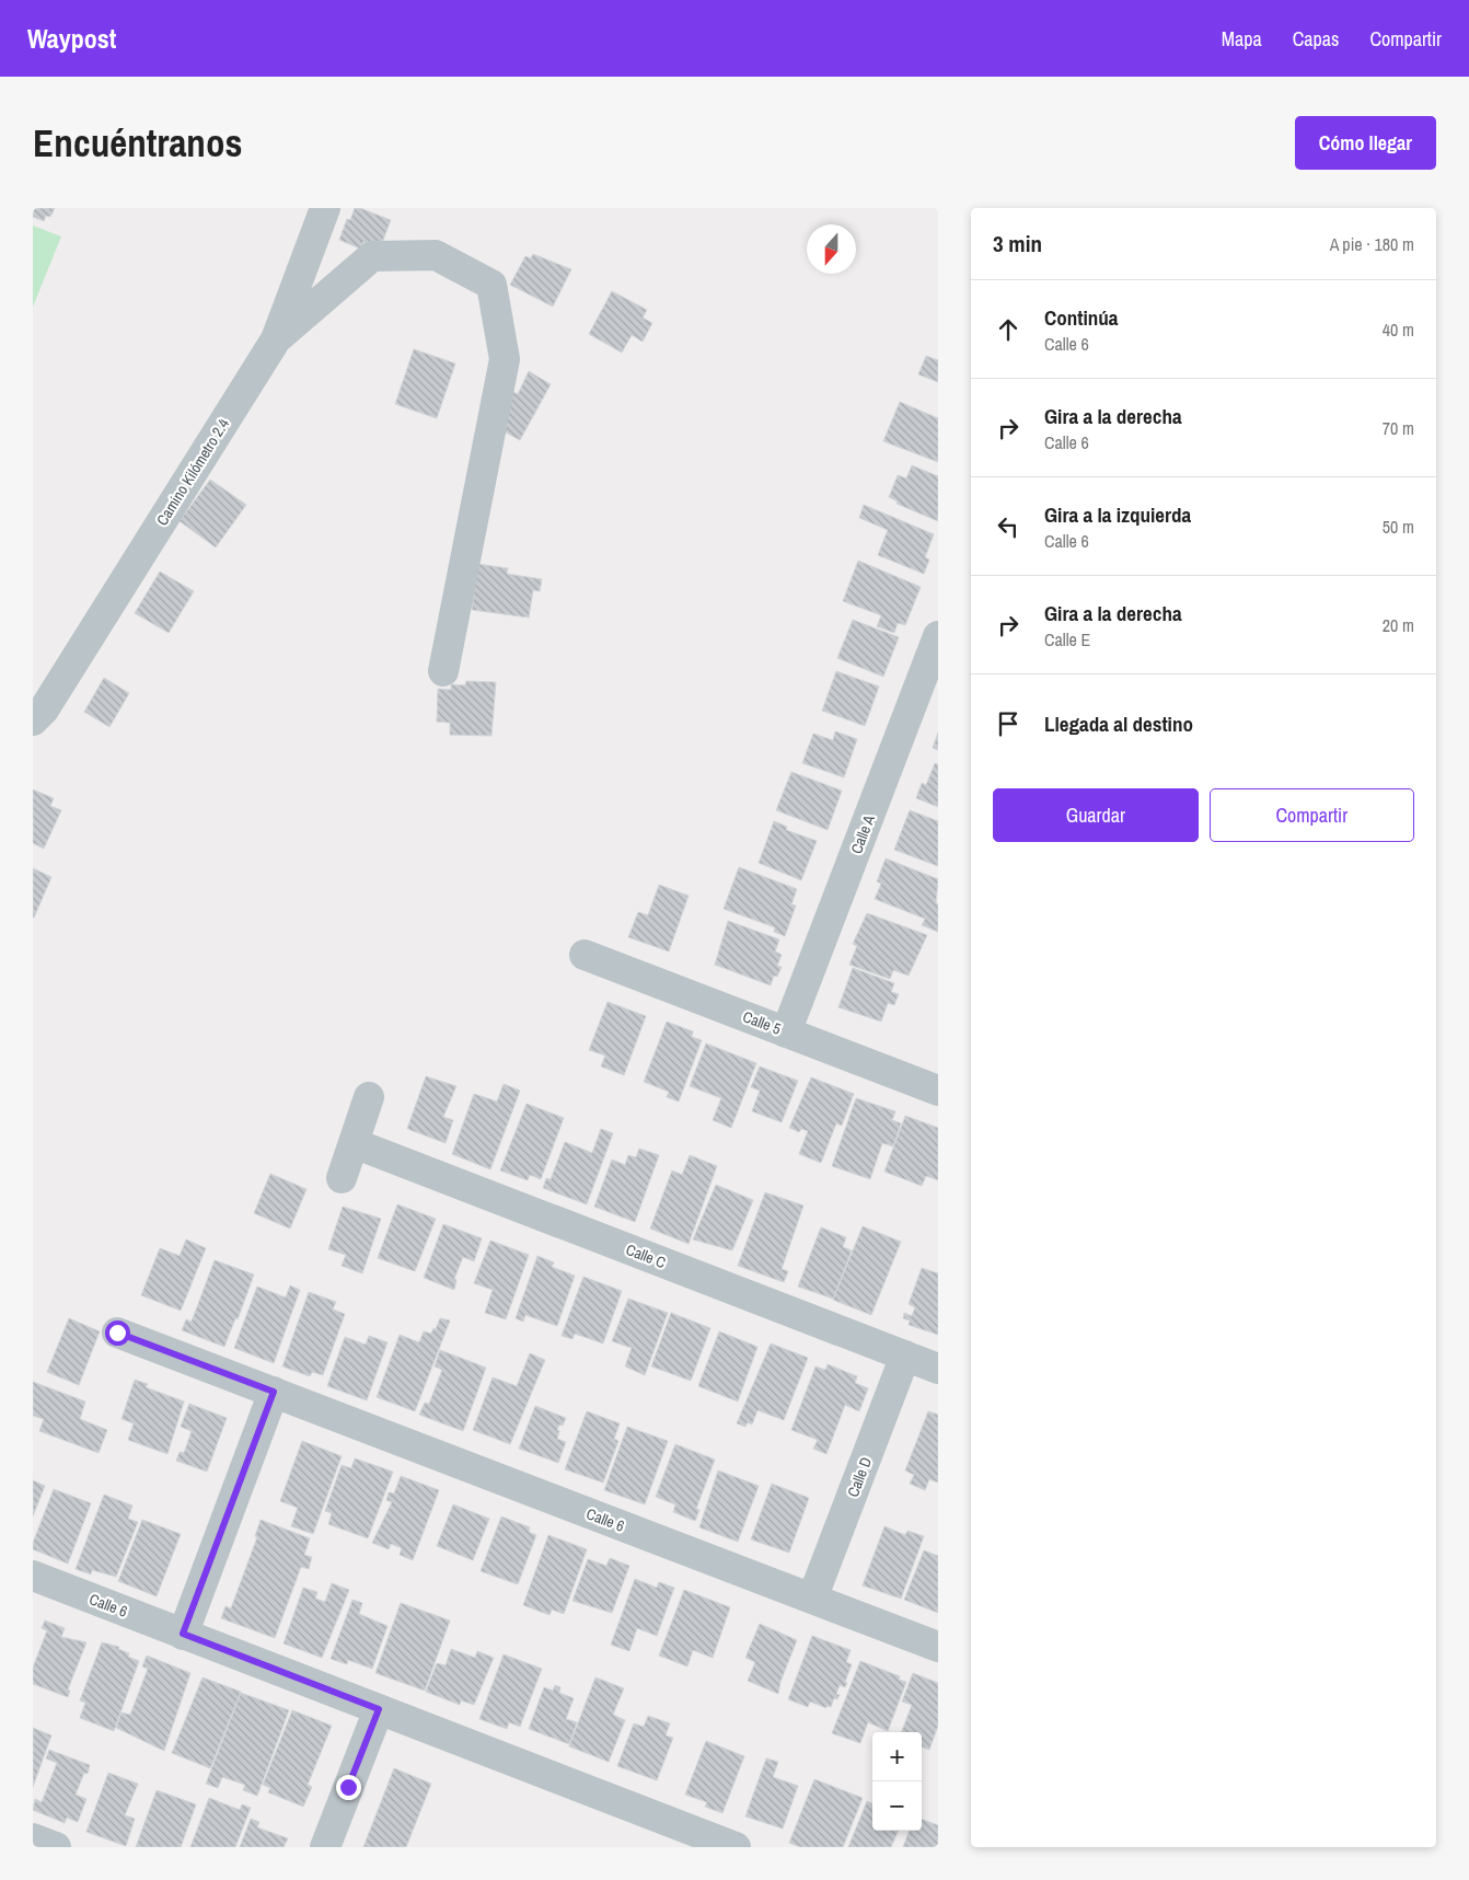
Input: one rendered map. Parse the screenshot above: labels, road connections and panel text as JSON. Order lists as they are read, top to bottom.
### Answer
{
  "streets": {
    "street": [
      "Camino Kilómetro 2.4",
      "Calle A",
      "Calle 5",
      "Calle C",
      "Calle D",
      "Calle 6"
    ]
  },
  "crossings": [
    ["Calle A", "Calle 5"],
    ["Calle C", "Calle D"],
    ["Calle D", "Calle 6"]
  ],
  "north": "bottom",
  "page": {
    "header": "Waypost",
    "nav": ["Mapa", "Capas", "Compartir"],
    "buttons": [
      "Cómo llegar",
      ["Guardar", "Compartir"]
    ],
    "title": "Encuéntranos",
    "heading": ["3 min", "A pie · 180 m"],
    "list": [
      ["Continúa", "Calle 6", "40 m"],
      ["Gira a la derecha", "Calle 6", "70 m"],
      ["Gira a la izquierda", "Calle 6", "50 m"],
      ["Gira a la derecha", "Calle E", "20 m"],
      "Llegada al destino"
    ],
    "map_buttons": ["+", "−"]
  }
}
